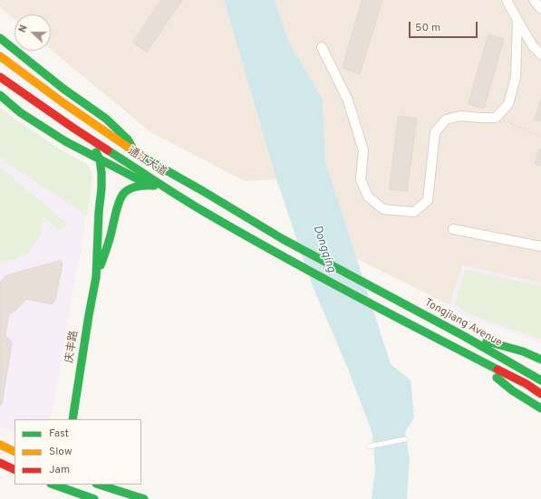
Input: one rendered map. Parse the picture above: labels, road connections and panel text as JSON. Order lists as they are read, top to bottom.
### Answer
{
  "streets": {
    "main road": ["通江大道", "Tongjiang Avenue", "庆丰路"]
  },
  "crossings": [
    ["通江大道", "Tongjiang Avenue"]
  ],
  "water": ["Dongqing"],
  "legend": ["Fast", "Slow", "Jam"],
  "scale_bar": "50 m",
  "north": "left"
}
